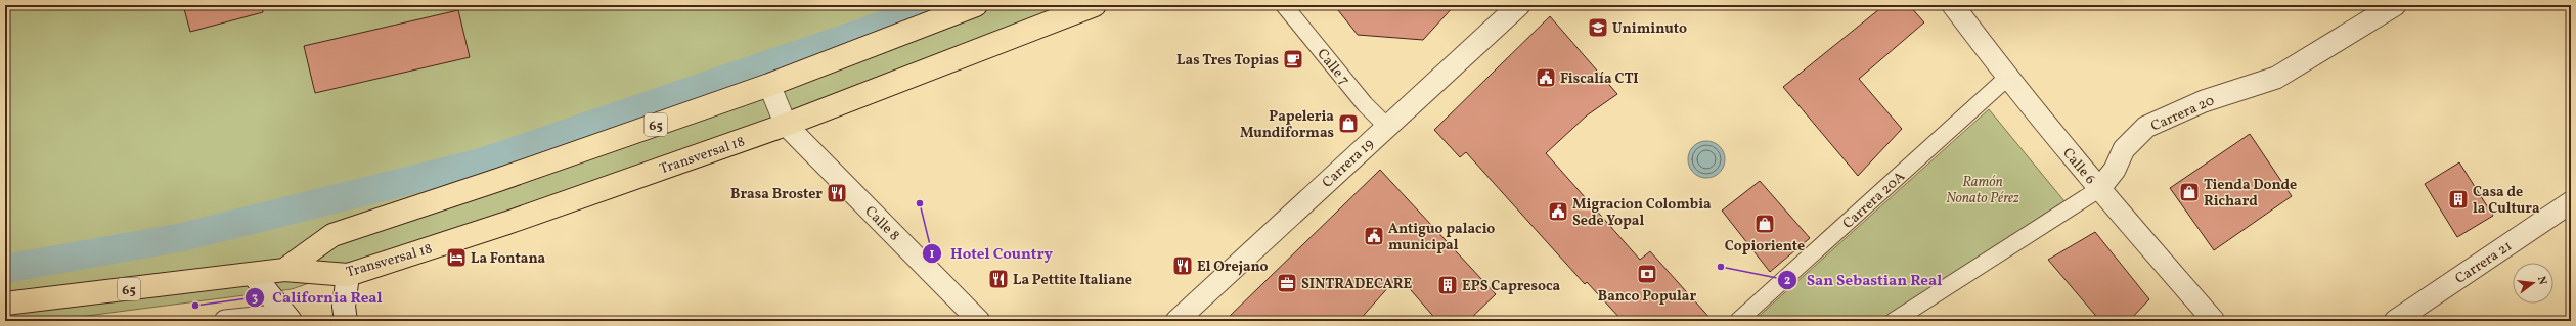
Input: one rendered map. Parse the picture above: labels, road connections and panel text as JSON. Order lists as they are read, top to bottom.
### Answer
{
  "streets": {
    "main road": ["65", "Transversal 18"],
    "street": [
      "Calle 7",
      "Carrera 20",
      "Carrera 19",
      "Calle 6",
      "Carrera 20A",
      "Calle 8",
      "Carrera 21"
    ]
  },
  "crossings": [
    ["Calle 7", "Carrera 19"],
    ["Carrera 20", "Calle 6"],
    ["65", "Transversal 18"],
    ["Transversal 18", "Calle 8"],
    ["Calle 6", "Carrera 20A"]
  ],
  "parks": ["Ramón Nonato Pérez"],
  "places": {
    "school or university": ["Uniminuto"],
    "cafe": ["Las Tres Topias"],
    "public building": ["Fiscalía CTI", "Migracion Colombia Sede Yopal", "Antiguo palacio municipal"],
    "shop": ["Papeleria Mundiformas", "Tienda Donde Richard", "Copioriente"],
    "restaurant": ["Brasa Broster", "El Orejano", "La Pettite Italiane"],
    "building": ["Casa de la Cultura", "EPS Capresoca"],
    "other": ["Hotel Country", "San Sebastian Real", "California Real"],
    "hotel": ["La Fontana"],
    "bank": ["Banco Popular"],
    "office": ["SINTRADECARE"]
  },
  "north": "right"
}
